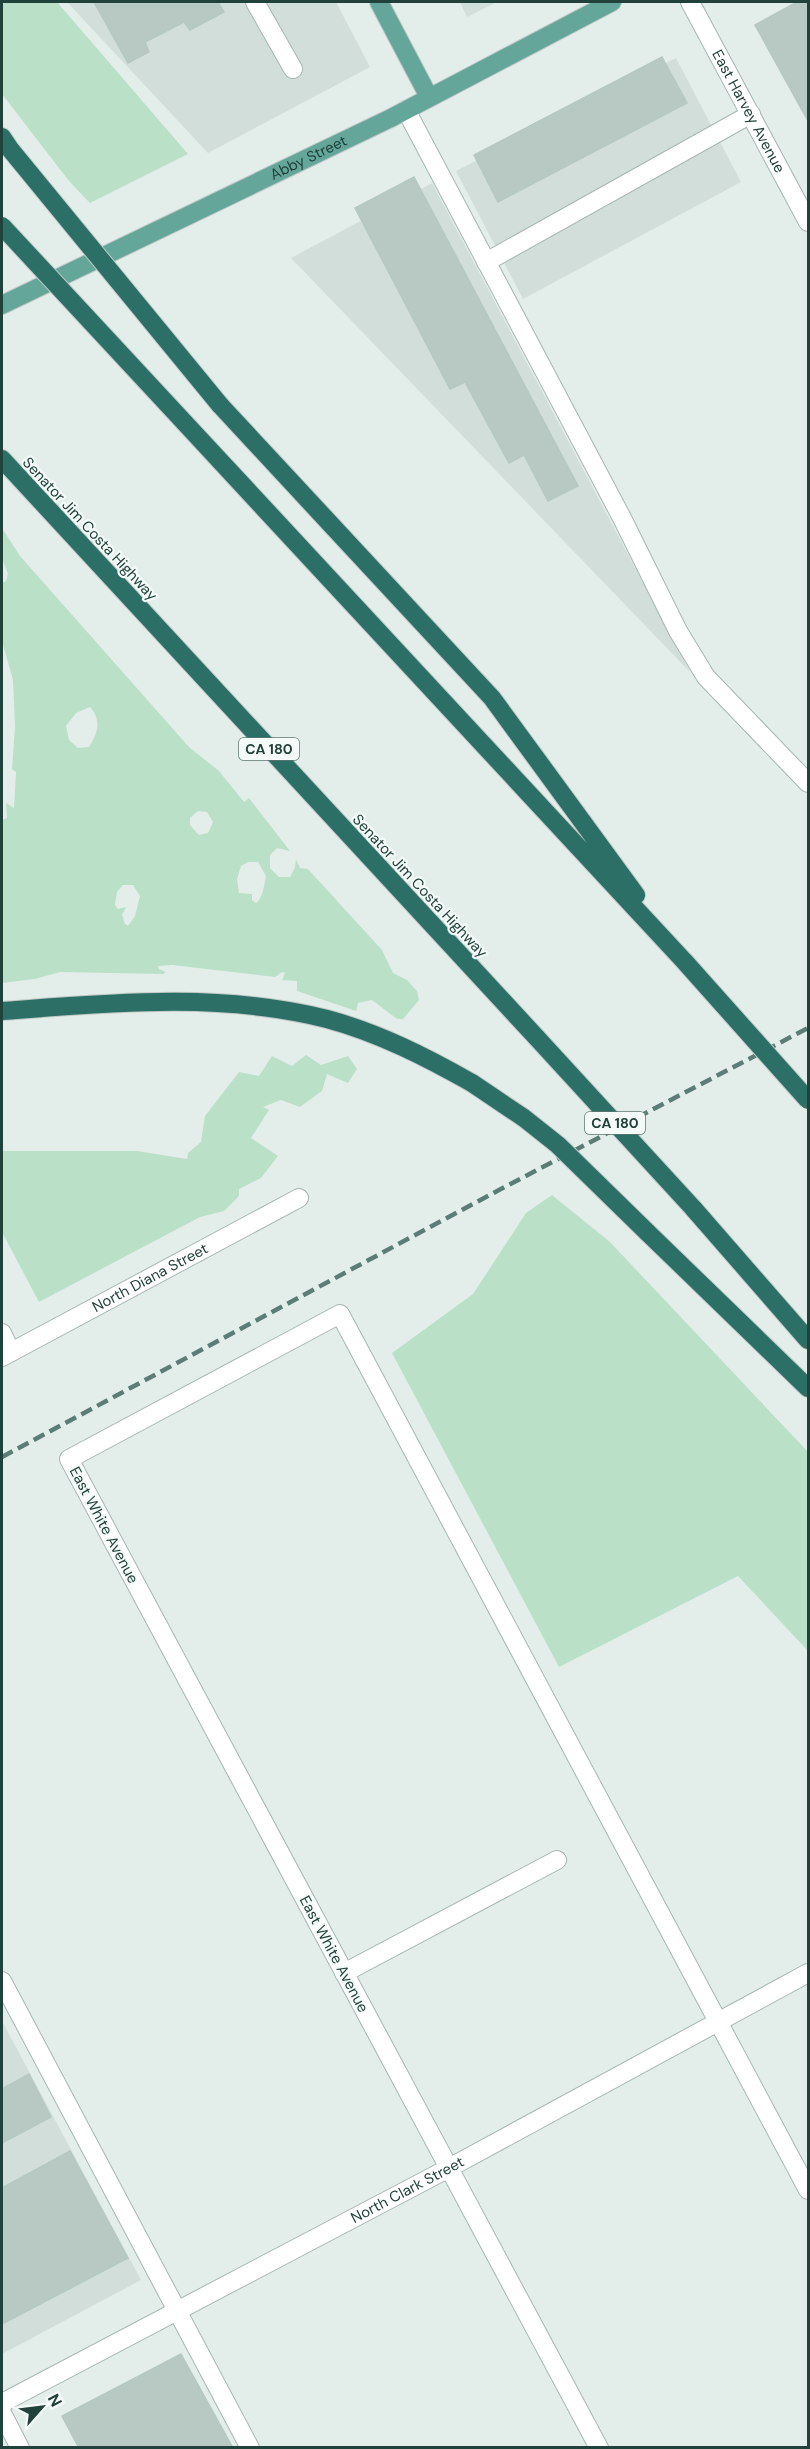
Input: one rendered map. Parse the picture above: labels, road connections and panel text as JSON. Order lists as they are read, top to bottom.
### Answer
{
  "streets": {
    "highway": ["Senator Jim Costa Highway", "CA 180"],
    "main road": ["Abby Street"],
    "street": [
      "East Harvey Avenue",
      "North Diana Street",
      "East White Avenue",
      "North Clark Street"
    ]
  },
  "crossings": [
    ["East White Avenue", "North Clark Street"]
  ],
  "north": "top right"
}
